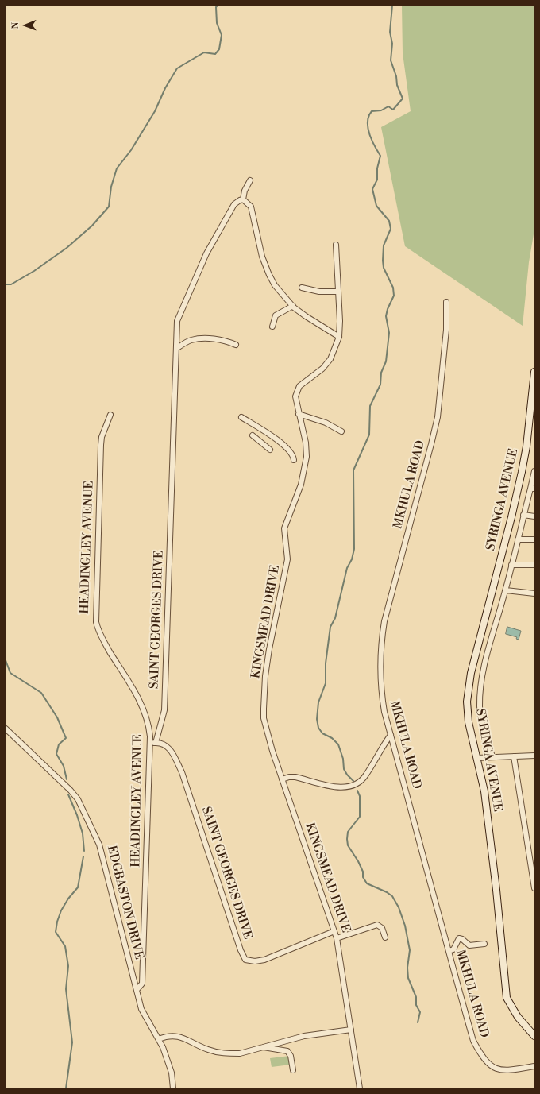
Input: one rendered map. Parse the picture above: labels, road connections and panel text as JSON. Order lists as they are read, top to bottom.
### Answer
{
  "streets": {
    "street": [
      "MKHULA ROAD",
      "SYRINGA AVENUE",
      "HEADINGLEY AVENUE",
      "SAINT GEORGES DRIVE",
      "KINGSMEAD DRIVE",
      "EDGBASTON DRIVE"
    ]
  },
  "crossings": [
    ["HEADINGLEY AVENUE", "EDGBASTON DRIVE"],
    ["SAINT GEORGES DRIVE", "KINGSMEAD DRIVE"]
  ],
  "north": "left"
}
